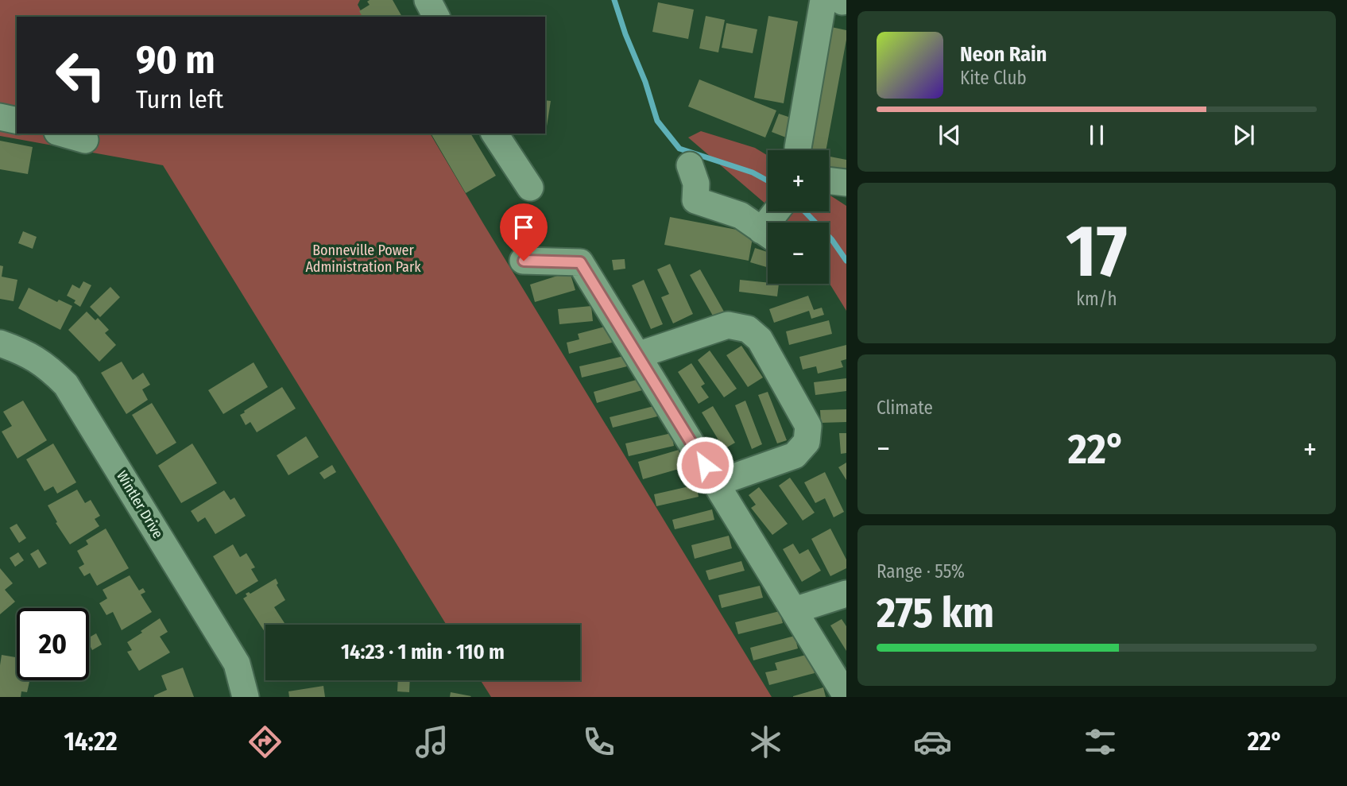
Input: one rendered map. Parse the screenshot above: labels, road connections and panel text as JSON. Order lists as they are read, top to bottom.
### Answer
{
  "streets": {
    "street": ["Wintler Drive"]
  },
  "parks": ["Bonneville Power Administration Park"],
  "page": {
    "turn": ["90 m", "Turn left"],
    "song": ["Neon Rain", "Kite Club"],
    "map_buttons": ["+", "−"],
    "tile": [
      ["17", "km/h"],
      "Climate",
      ["Range · 55%", "275 km"]
    ],
    "heat": ["−", "22°", "+"],
    "limit": "20",
    "trip": "14:23 · 1 min · 110 m",
    "tabs": ["14:22", "22°"]
  }
}
